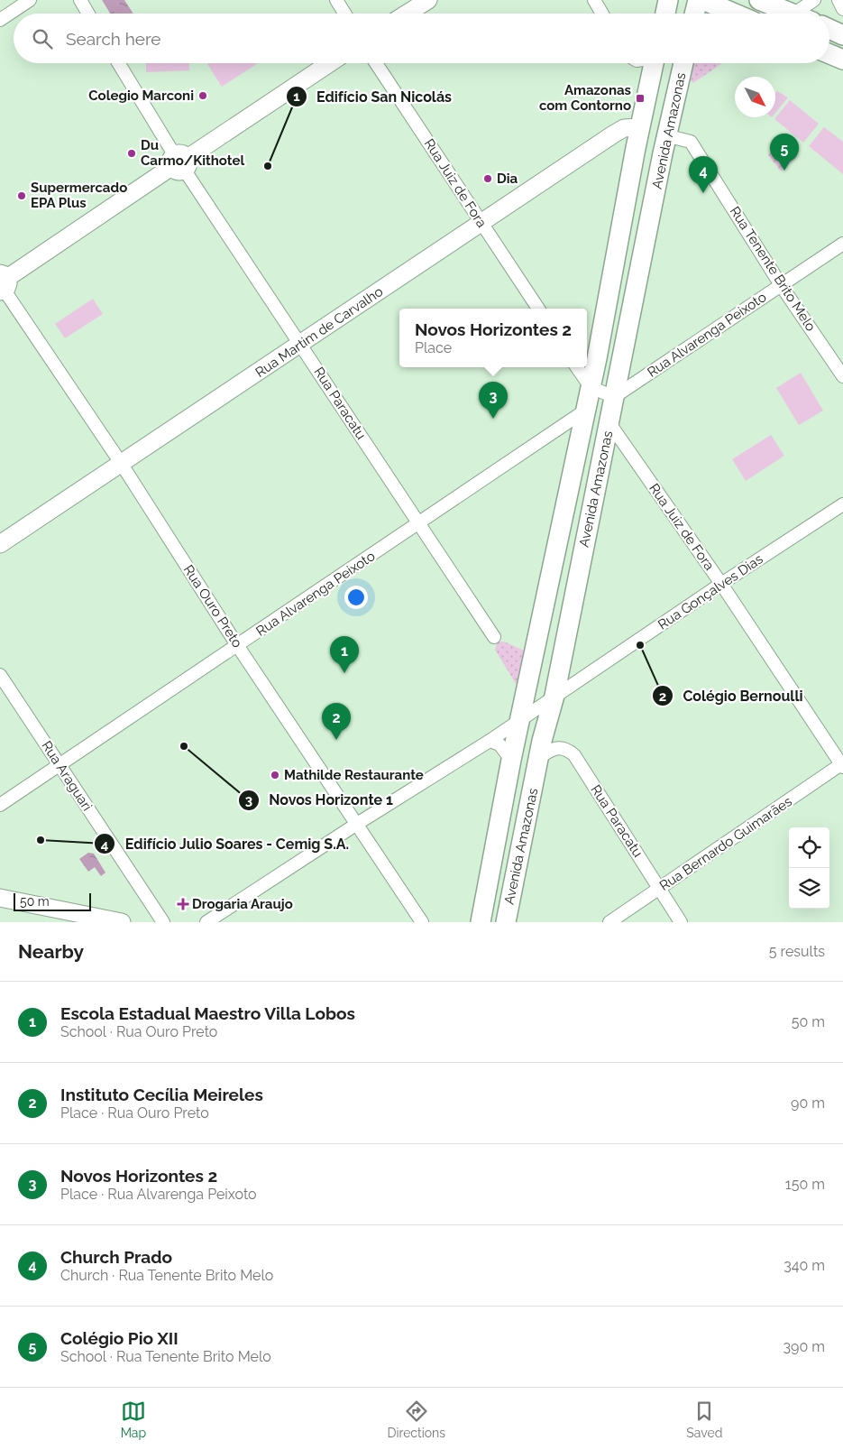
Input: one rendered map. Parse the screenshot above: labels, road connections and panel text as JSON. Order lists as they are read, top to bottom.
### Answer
{
  "streets": {
    "main road": ["Avenida Amazonas"],
    "street": [
      "Rua Juiz de Fora",
      "Rua Tenente Brito Melo",
      "Rua Martim de Carvalho",
      "Rua Alvarenga Peixoto",
      "Rua Paracatu",
      "Rua Gonçalves Dias",
      "Rua Ouro Preto",
      "Rua Araguari",
      "Rua Bernardo Guimarães"
    ]
  },
  "crossings": [
    ["Avenida Amazonas", "Rua Juiz de Fora"],
    ["Avenida Amazonas", "Rua Tenente Brito Melo"],
    ["Avenida Amazonas", "Rua Martim de Carvalho"],
    ["Avenida Amazonas", "Rua Alvarenga Peixoto"],
    ["Avenida Amazonas", "Rua Paracatu"],
    ["Avenida Amazonas", "Rua Gonçalves Dias"],
    ["Rua Juiz de Fora", "Rua Martim de Carvalho"],
    ["Rua Juiz de Fora", "Rua Gonçalves Dias"],
    ["Rua Juiz de Fora", "Rua Bernardo Guimarães"],
    ["Rua Tenente Brito Melo", "Rua Alvarenga Peixoto"],
    ["Rua Martim de Carvalho", "Rua Paracatu"],
    ["Rua Martim de Carvalho", "Rua Ouro Preto"],
    ["Rua Alvarenga Peixoto", "Rua Paracatu"],
    ["Rua Alvarenga Peixoto", "Rua Ouro Preto"],
    ["Rua Alvarenga Peixoto", "Rua Araguari"],
    ["Rua Paracatu", "Rua Bernardo Guimarães"],
    ["Rua Gonçalves Dias", "Rua Ouro Preto"]
  ],
  "places": {
    "other": [
      "Colegio Marconi",
      "Du Carmo/Kithotel",
      "Edifício San Nicolás",
      "Dia",
      "Supermercado EPA Plus",
      "Colégio Bernoulli",
      "Novos Horizonte 1",
      "Mathilde Restaurante",
      "Edifício Julio Soares - Cemig S.A."
    ],
    "transit": ["Amazonas com Contorno"],
    "health": ["Drogaria Araujo"]
  },
  "scale_bar": "50 m",
  "north": "bottom right",
  "page": {
    "search": "Search here",
    "pins": [
      "5",
      "4",
      "3",
      "1",
      "2"
    ],
    "popup": ["Novos Horizontes 2", "Place"],
    "scale": "50 m",
    "heading": ["Nearby", "5 results"],
    "list": [
      {
        "mark": "1",
        "name": "Escola Estadual Maestro Villa Lobos",
        "note": "School · Rua Ouro Preto",
        "value": "50 m"
      },
      {
        "mark": "2",
        "name": "Instituto Cecília Meireles",
        "note": "Place · Rua Ouro Preto",
        "value": "90 m"
      },
      {
        "mark": "3",
        "name": "Novos Horizontes 2",
        "note": "Place · Rua Alvarenga Peixoto",
        "value": "150 m"
      },
      {
        "mark": "4",
        "name": "Church Prado",
        "note": "Church · Rua Tenente Brito Melo",
        "value": "340 m"
      },
      {
        "mark": "5",
        "name": "Colégio Pio XII",
        "note": "School · Rua Tenente Brito Melo",
        "value": "390 m"
      }
    ],
    "nav": ["Map", "Directions", "Saved"]
  }
}
